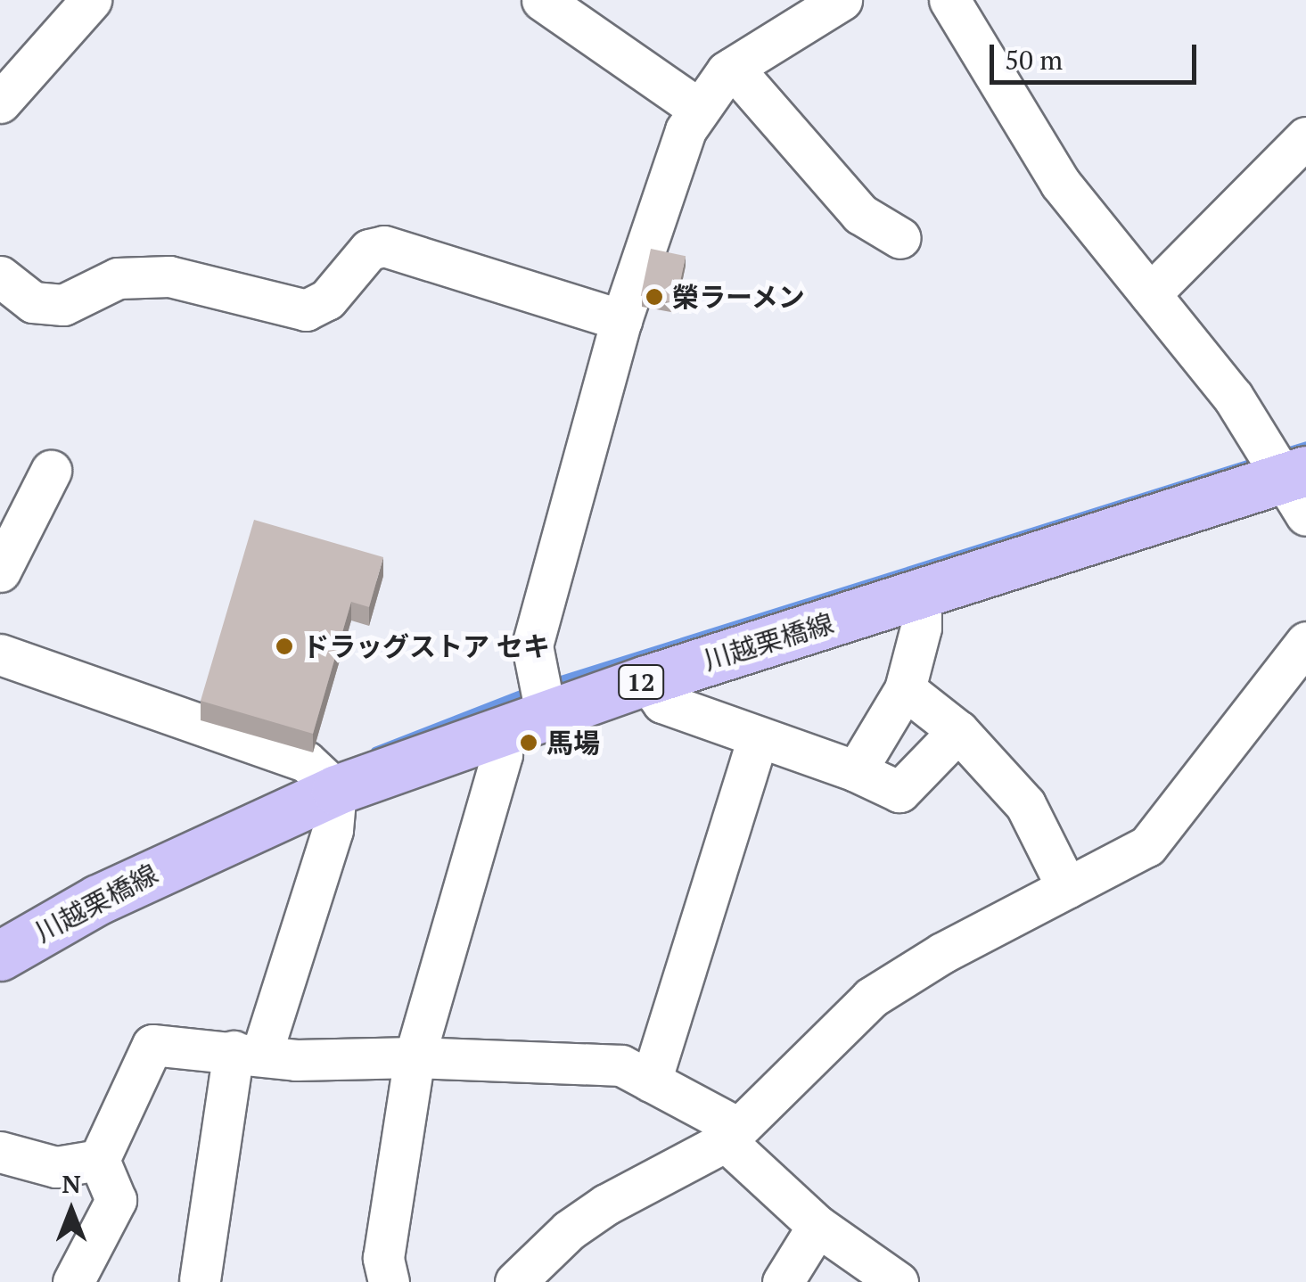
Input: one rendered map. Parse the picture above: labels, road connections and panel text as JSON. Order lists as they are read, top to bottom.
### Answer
{
  "streets": {
    "main road": ["川越栗橋線", "12"]
  },
  "places": ["榮ラーメン", "ドラッグストア セキ", "馬場"],
  "scale_bar": "50 m",
  "north": "top"
}
